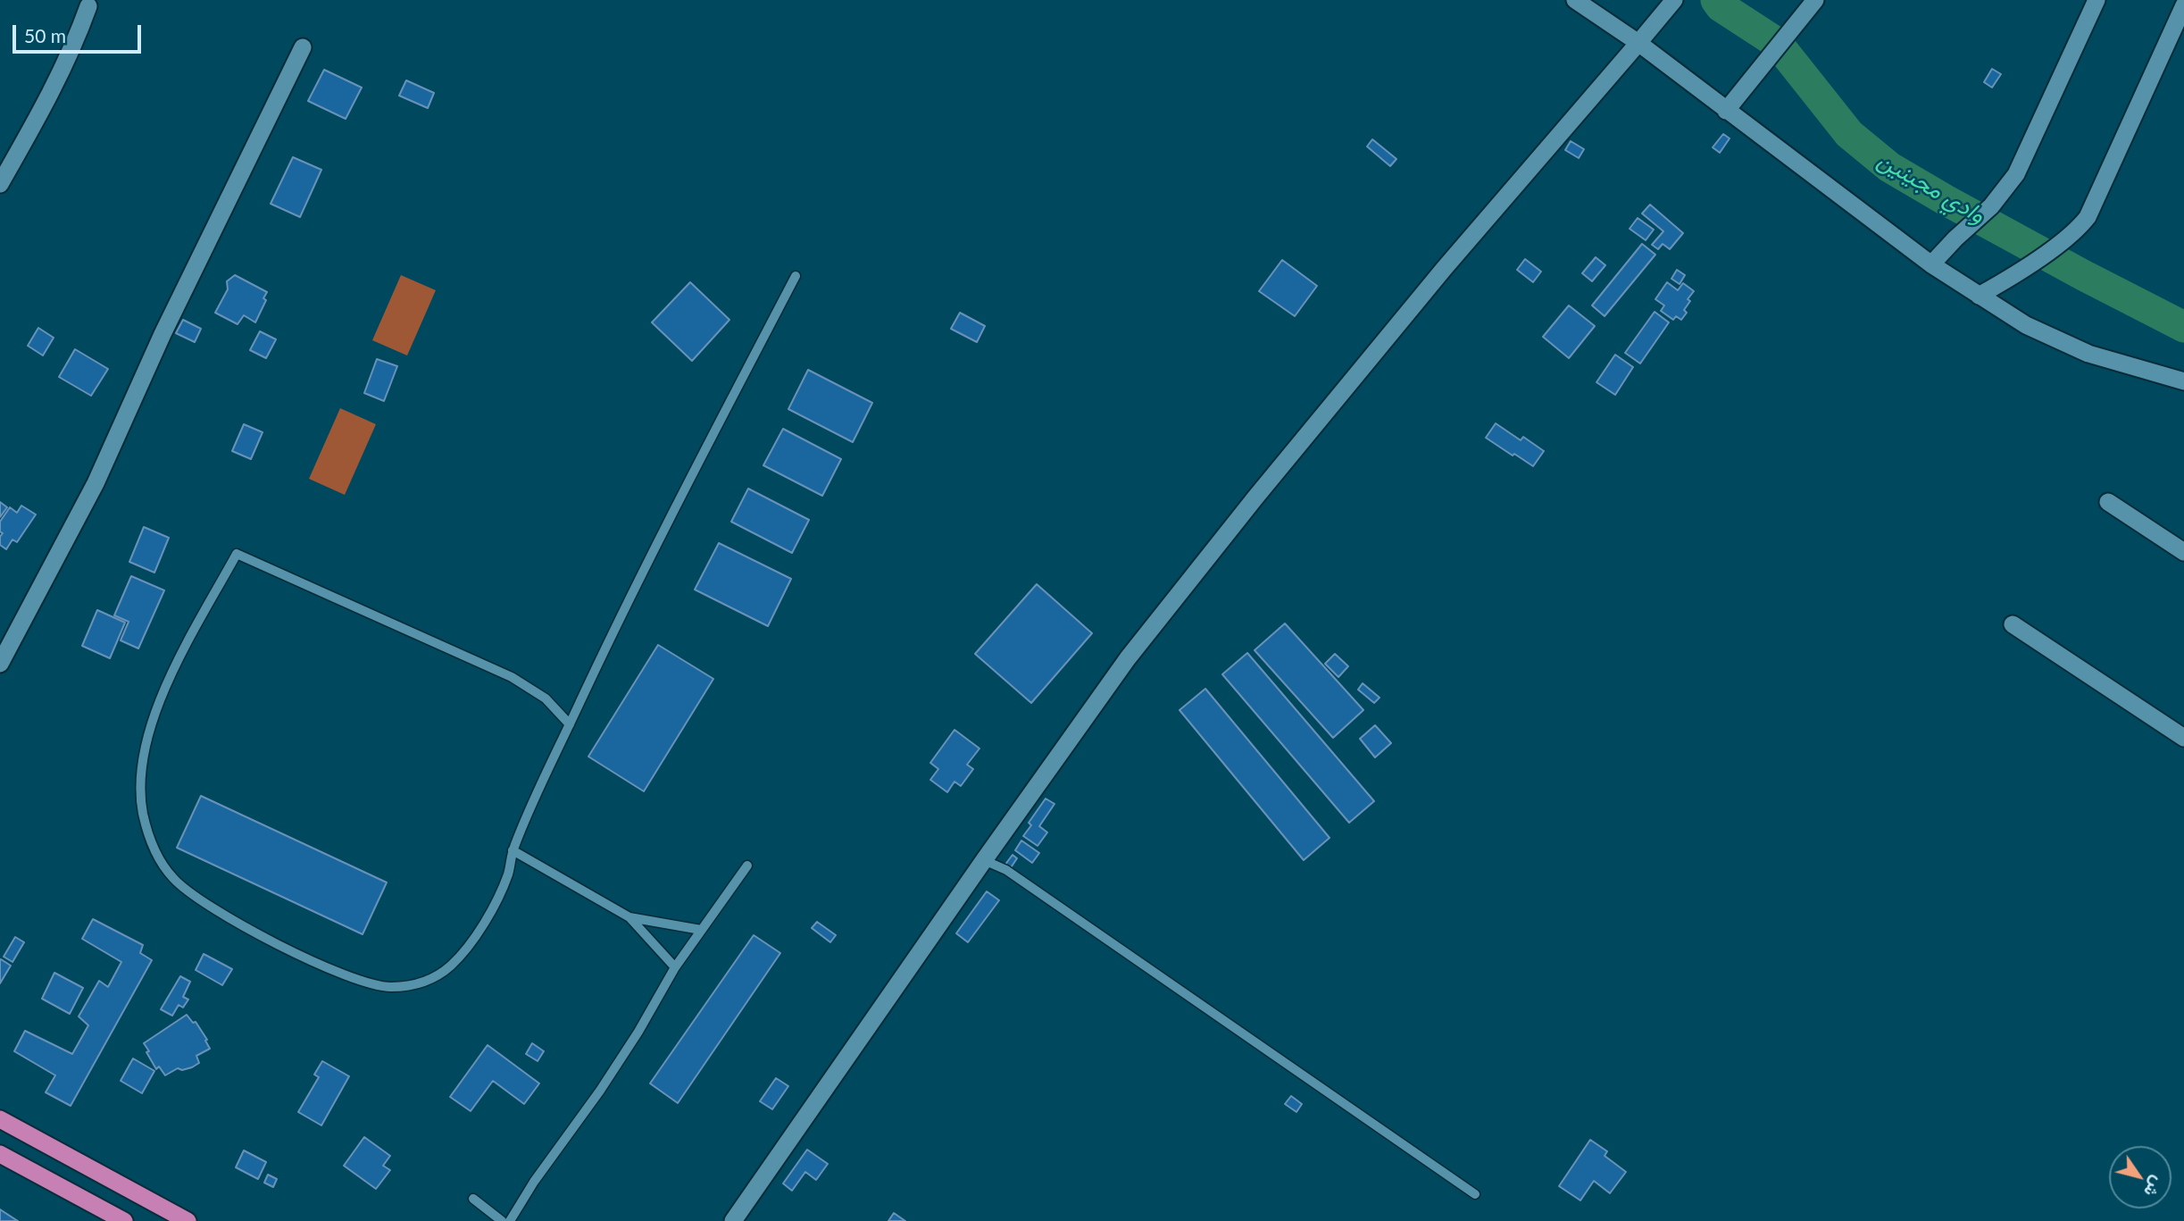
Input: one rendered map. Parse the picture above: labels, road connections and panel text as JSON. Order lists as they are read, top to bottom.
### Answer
{
  "water": ["وادي مجينين"],
  "scale_bar": "50 m",
  "north": "bottom right"
}
